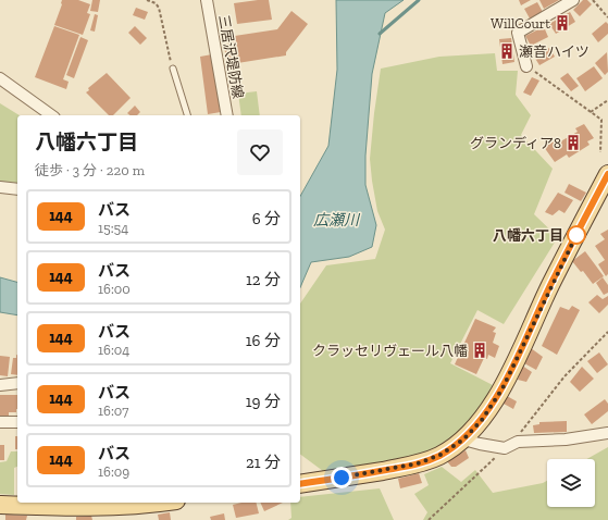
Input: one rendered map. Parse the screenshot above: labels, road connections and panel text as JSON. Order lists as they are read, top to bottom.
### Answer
{
  "streets": {
    "street": ["三居沢堤防線"]
  },
  "water": ["広瀬川"],
  "places": {
    "building": [
      "WillCourt",
      "瀬音ハイツ",
      "グランディア8",
      "クラッセリヴェール八幡"
    ],
    "other": ["八幡六丁目"]
  },
  "lines": ["bus line 144"],
  "page": {
    "heading": ["八幡六丁目", "徒歩 · 3 分 · 220 m"],
    "list": [
      {
        "mark": "144",
        "name": "バス",
        "note": "15:54",
        "value": "6 分"
      },
      {
        "mark": "144",
        "name": "バス",
        "note": "16:00",
        "value": "12 分"
      },
      {
        "mark": "144",
        "name": "バス",
        "note": "16:04",
        "value": "16 分"
      },
      {
        "mark": "144",
        "name": "バス",
        "note": "16:07",
        "value": "19 分"
      },
      {
        "mark": "144",
        "name": "バス",
        "note": "16:09",
        "value": "21 分"
      }
    ]
  }
}
